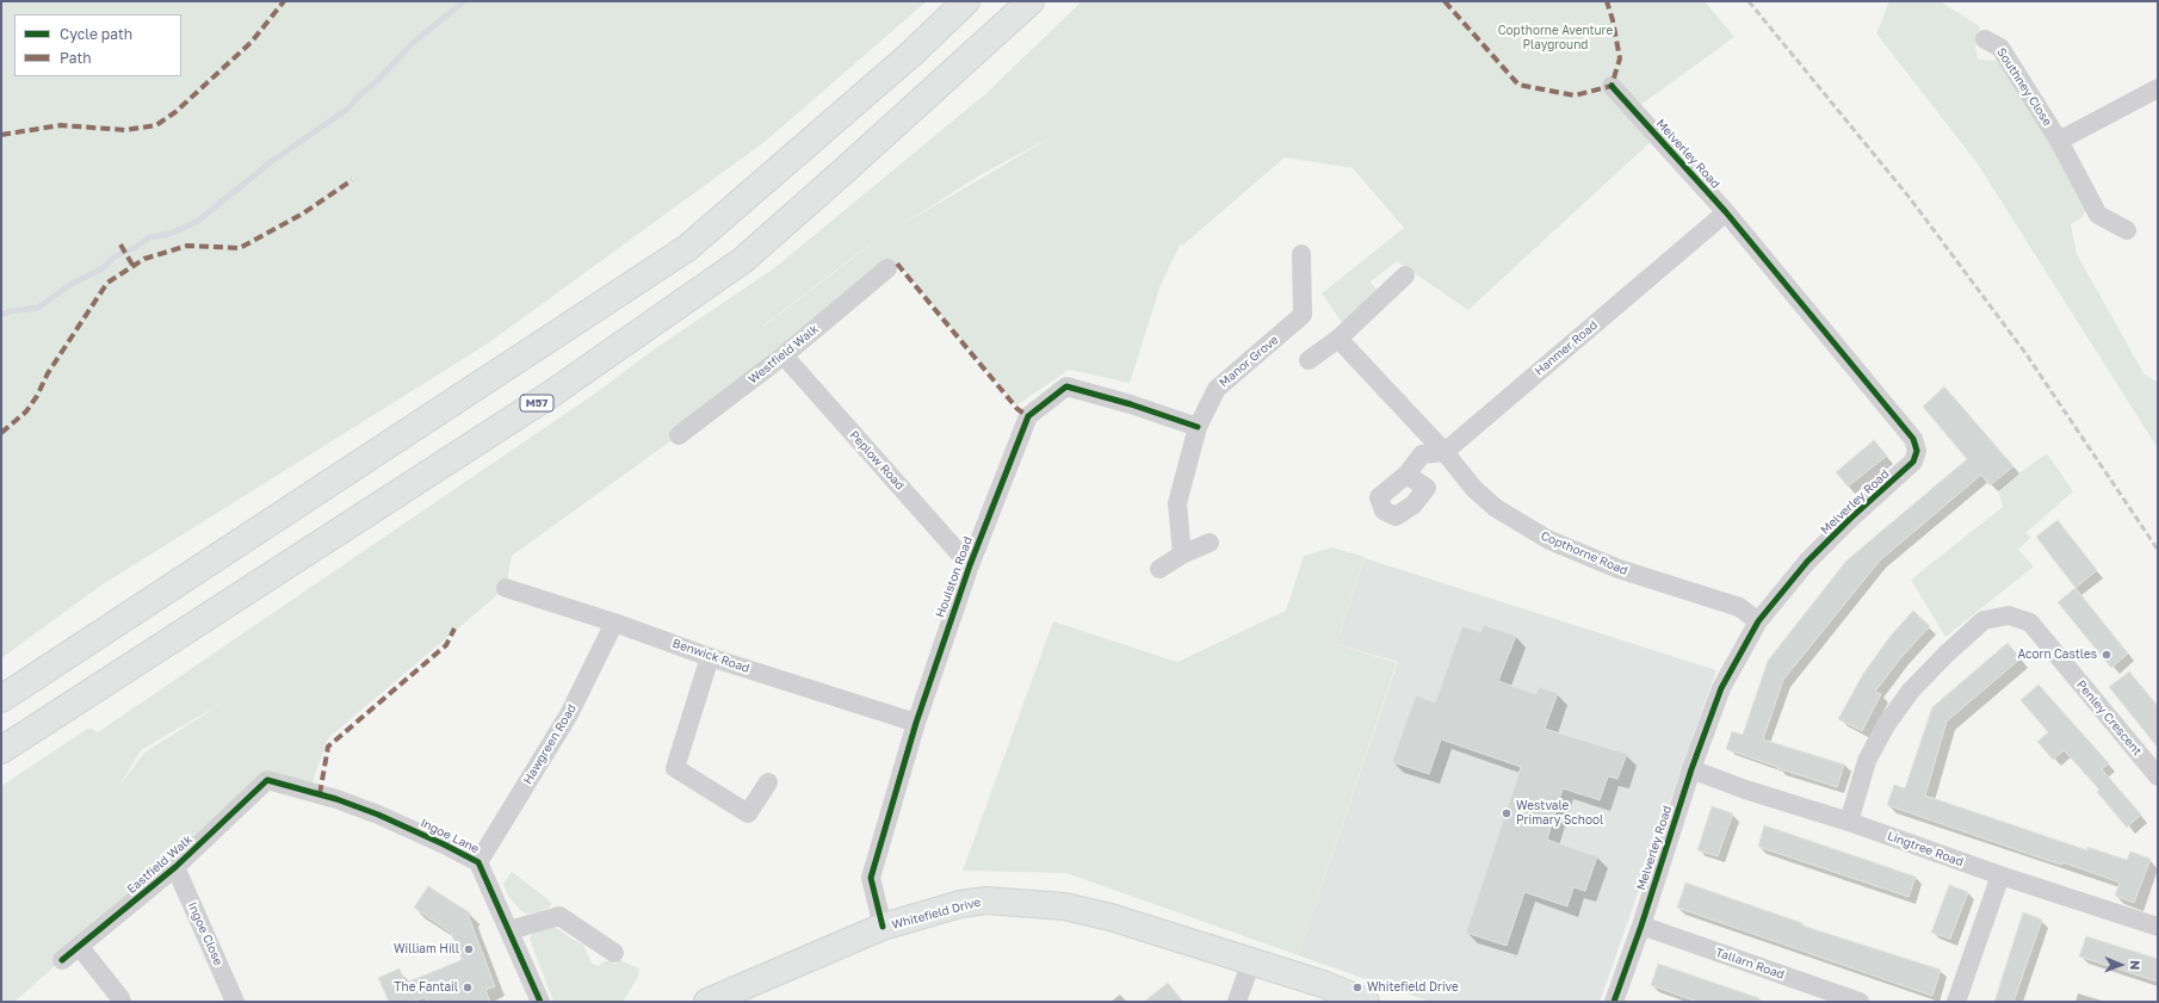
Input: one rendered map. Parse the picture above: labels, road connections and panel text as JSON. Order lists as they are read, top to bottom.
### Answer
{
  "streets": {
    "main road": ["M57", "Whitefield Drive"],
    "street": [
      "Southney Close",
      "Melverley Road",
      "Hanmer Road",
      "Westfield Walk",
      "Manor Grove",
      "Peplow Road",
      "Copthorne Road",
      "Houlston Road",
      "Benwick Road",
      "Penley Crescent",
      "Hawgreen Road",
      "Ingoe Lane",
      "Lingtree Road",
      "Eastfield Walk",
      "Ingoe Close",
      "Tallarn Road"
    ]
  },
  "crossings": [
    ["Melverley Road", "Hanmer Road"],
    ["Melverley Road", "Copthorne Road"],
    ["Melverley Road", "Lingtree Road"],
    ["Melverley Road", "Tallarn Road"],
    ["Hanmer Road", "Copthorne Road"],
    ["Westfield Walk", "Peplow Road"],
    ["Manor Grove", "Houlston Road"],
    ["Peplow Road", "Houlston Road"],
    ["Houlston Road", "Benwick Road"],
    ["Houlston Road", "Whitefield Drive"],
    ["Benwick Road", "Hawgreen Road"],
    ["Penley Crescent", "Lingtree Road"],
    ["Hawgreen Road", "Ingoe Lane"],
    ["Ingoe Lane", "Eastfield Walk"],
    ["Eastfield Walk", "Ingoe Close"]
  ],
  "parks": ["Copthorne Aventure Playground"],
  "places": [
    "Acorn Castles",
    "Westvale Primary School",
    "William Hill",
    "The Fantail",
    "Whitefield Drive"
  ],
  "legend": ["Cycle path", "Path"],
  "north": "right"
}
